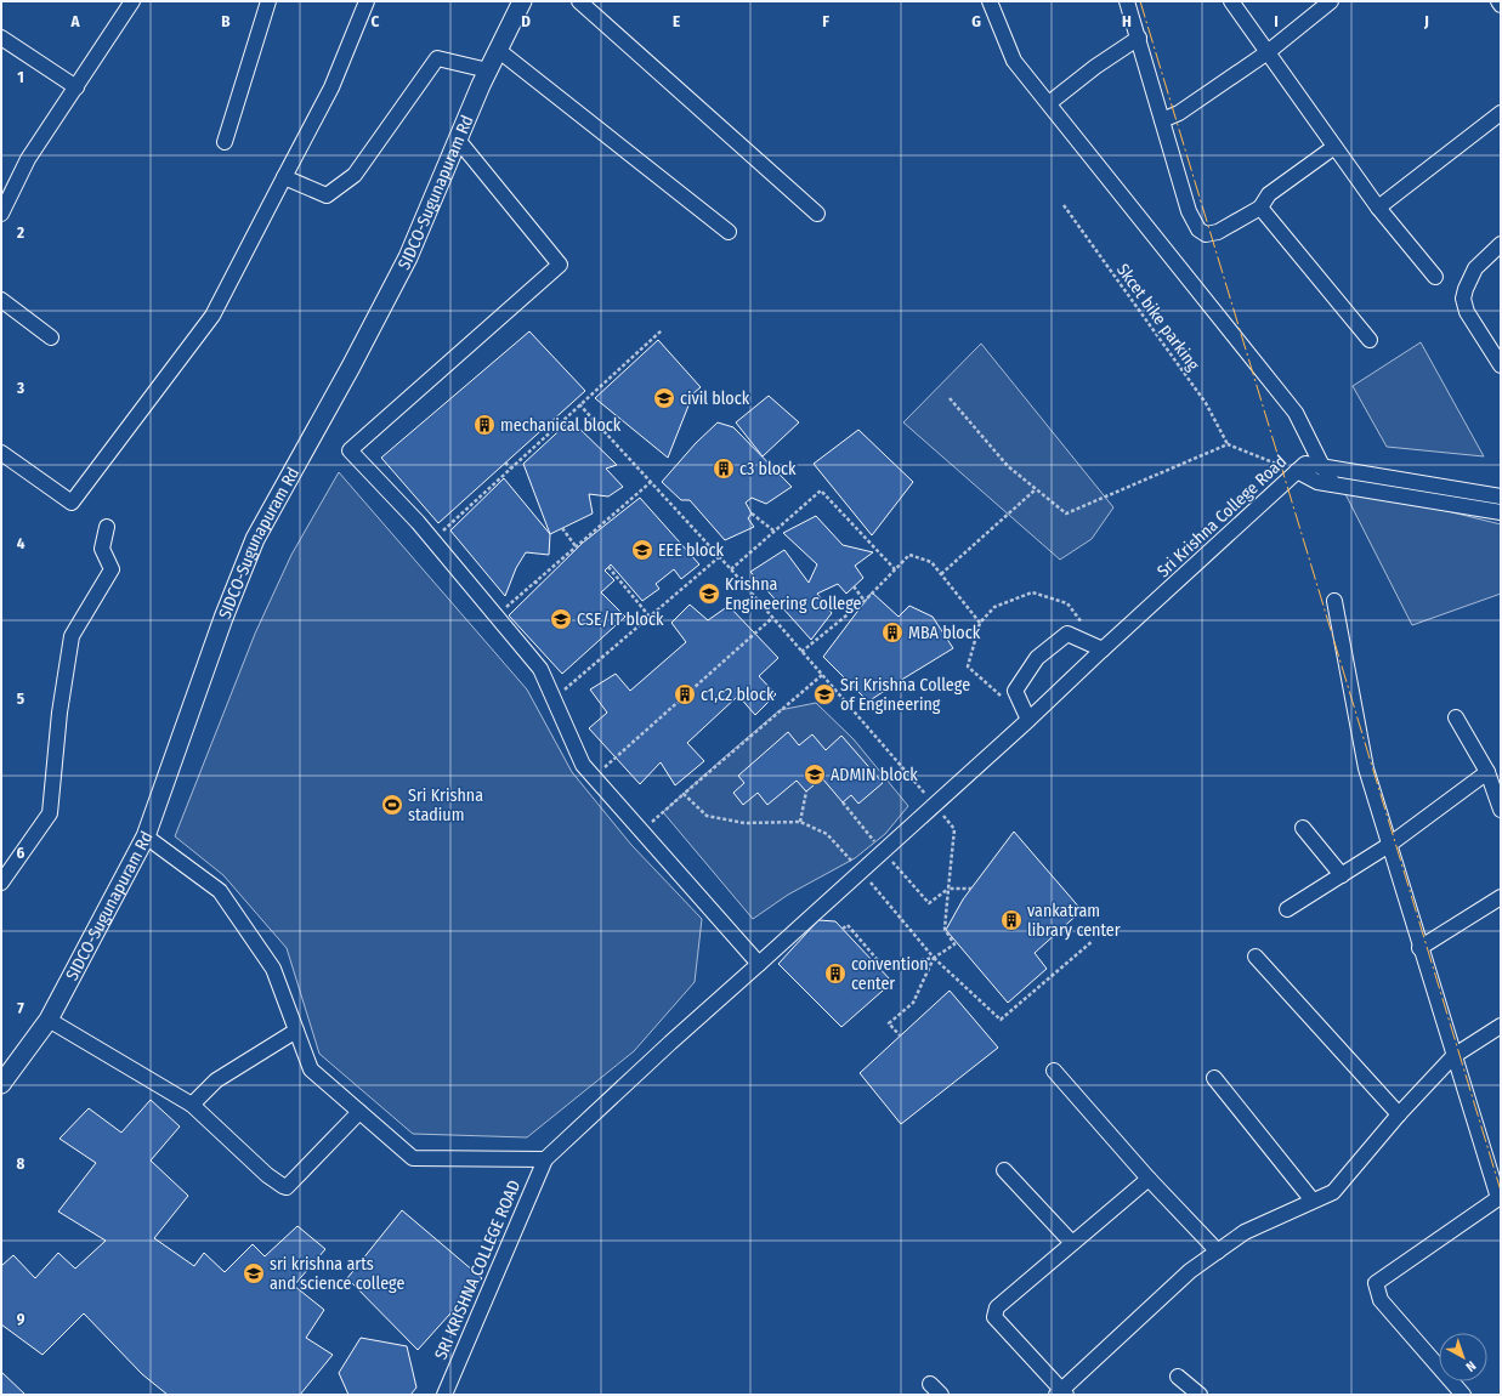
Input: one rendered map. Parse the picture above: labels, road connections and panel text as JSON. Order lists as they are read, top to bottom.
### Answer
{
  "streets": {
    "street": ["SIDCO-Sugunapuram Rd", "Sri Krishna College Road", "SRI KRISHNA COLLEGE ROAD"],
    "path": ["Skcet bike parking"]
  },
  "crossings": [
    ["Sri Krishna College Road", "SRI KRISHNA COLLEGE ROAD"]
  ],
  "places": {
    "school or university": [
      "civil block",
      "EEE block",
      "Krishna Engineering College",
      "CSE/IT block",
      "Sri Krishna College of Engineering",
      "ADMIN block",
      "sri krishna arts and science college"
    ],
    "building": [
      "mechanical block",
      "c3 block",
      "MBA block",
      "c1,c2 block",
      "vankatram library center",
      "convention center"
    ],
    "sports": ["Sri Krishna stadium"]
  },
  "north": "bottom right",
  "grid": {
    "columns": [
      "A",
      "B",
      "C",
      "D",
      "E",
      "F",
      "G",
      "H",
      "I",
      "J"
    ],
    "rows": [
      "1",
      "2",
      "3",
      "4",
      "5",
      "6",
      "7",
      "8",
      "9"
    ]
  }
}
